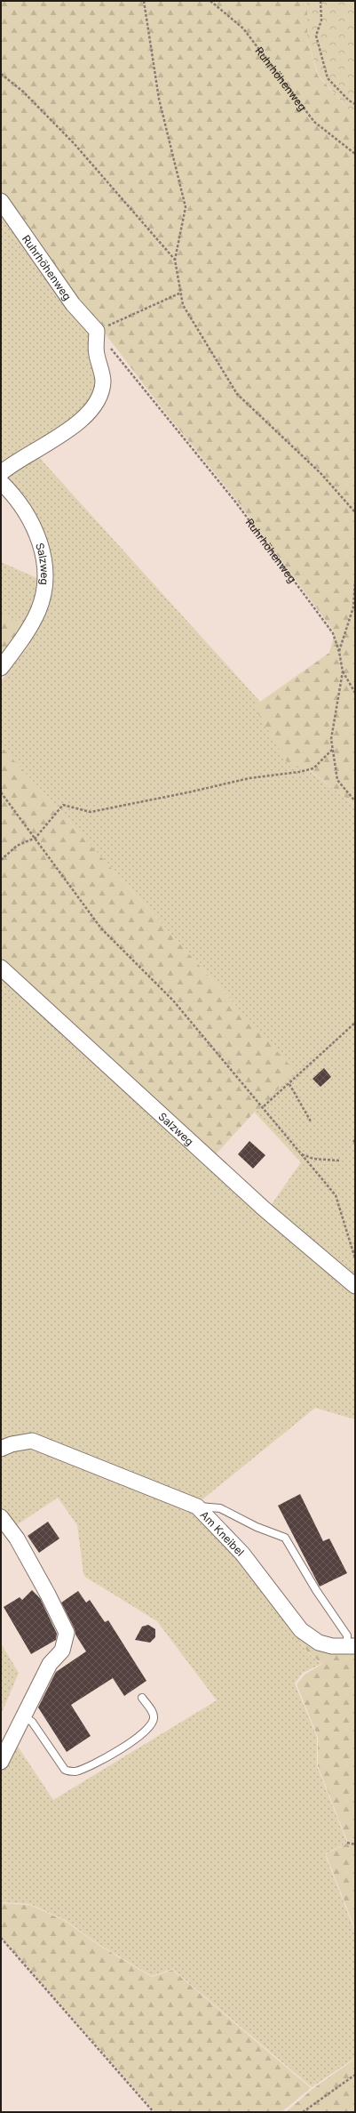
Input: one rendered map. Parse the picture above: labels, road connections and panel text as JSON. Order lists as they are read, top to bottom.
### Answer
{
  "streets": {
    "street": ["Ruhrhöhenweg", "Salzweg", "Am Kneibel"]
  }
}
